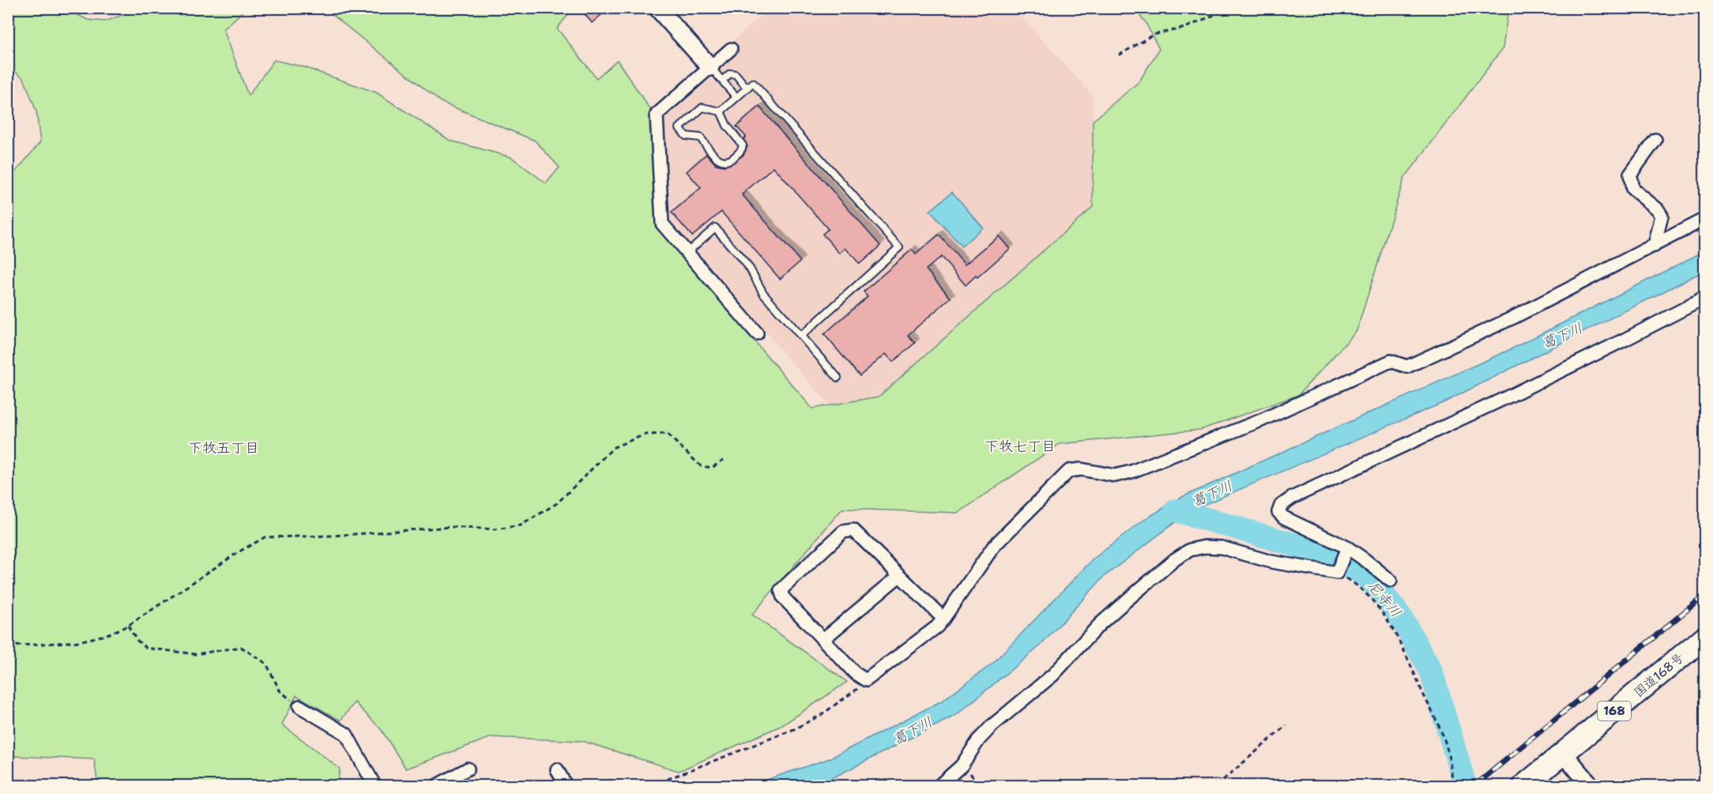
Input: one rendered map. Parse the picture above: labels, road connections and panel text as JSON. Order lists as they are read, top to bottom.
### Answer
{
  "streets": {
    "highway": ["国道168号", "168"]
  },
  "districts": ["下牧七丁目", "下牧五丁目"],
  "water": ["葛下川", "尼寺川"]
}
